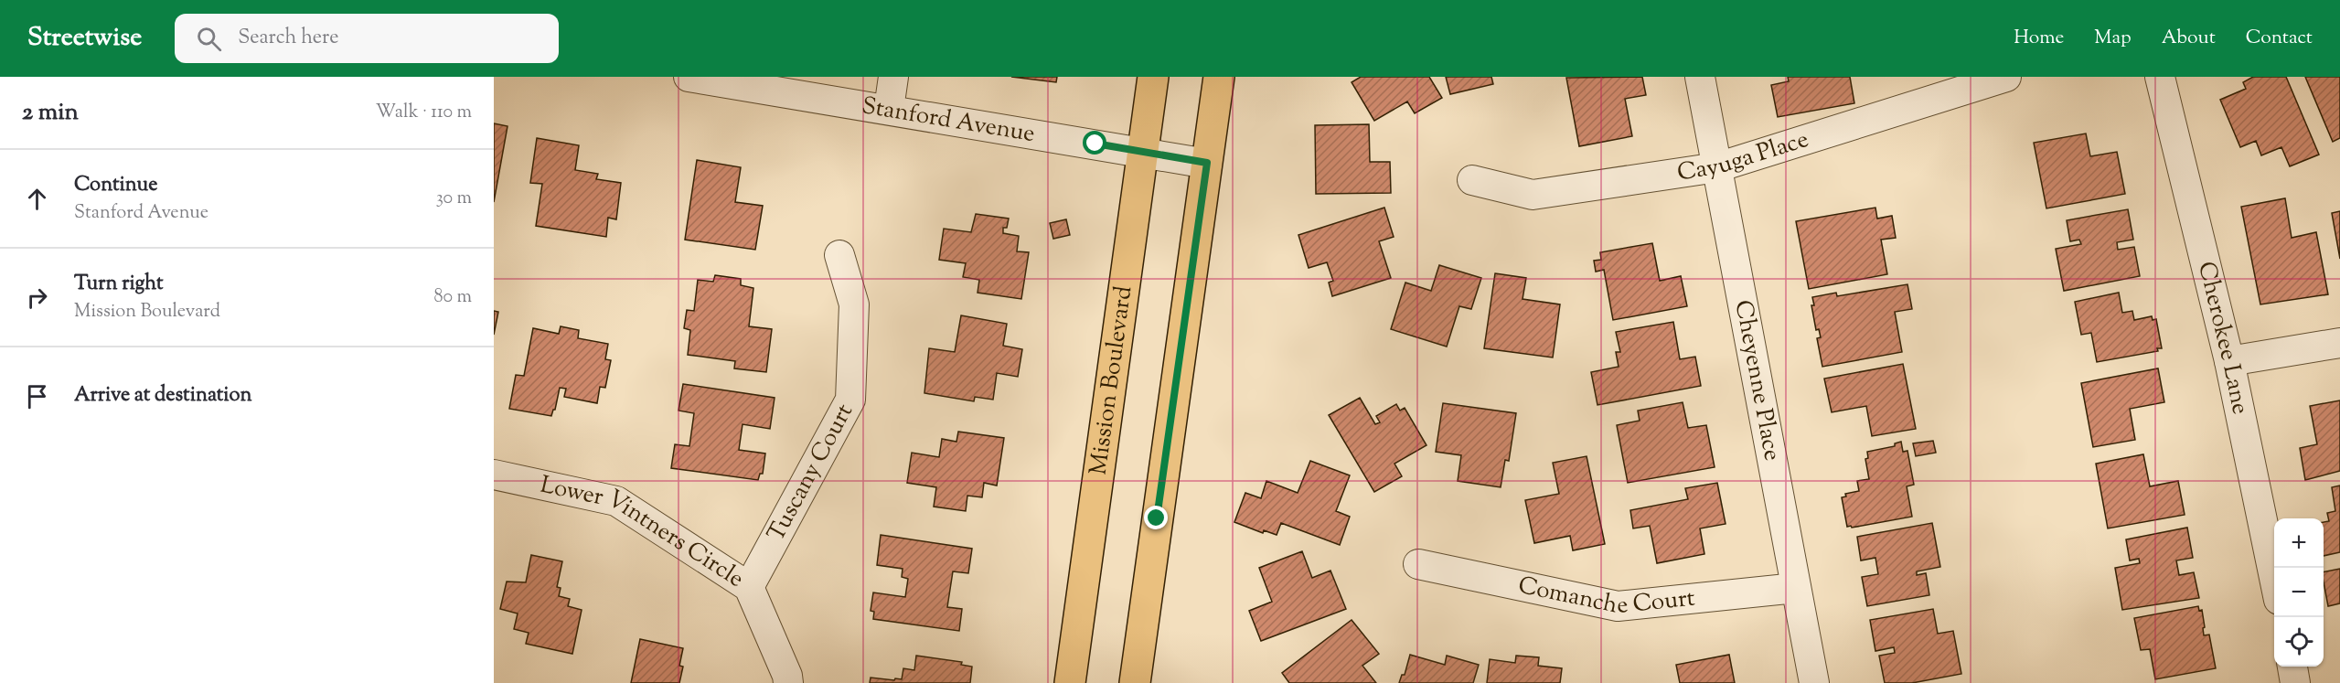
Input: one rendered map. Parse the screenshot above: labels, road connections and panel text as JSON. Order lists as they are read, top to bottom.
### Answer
{
  "streets": {
    "main road": ["Mission Boulevard"],
    "street": [
      "Stanford Avenue",
      "Cayuga Place",
      "Cherokee Lane",
      "Cheyenne Place",
      "Tuscany Court",
      "Lower Vintners Circle",
      "Comanche Court"
    ]
  },
  "crossings": [
    ["Stanford Avenue", "Mission Boulevard"],
    ["Cayuga Place", "Cheyenne Place"],
    ["Cheyenne Place", "Comanche Court"],
    ["Tuscany Court", "Lower Vintners Circle"]
  ],
  "page": {
    "header": "Streetwise",
    "search": "Search here",
    "nav": [
      "Home",
      "Map",
      "About",
      "Contact"
    ],
    "heading": ["2 min", "Walk · 110 m"],
    "list": [
      ["Continue", "Stanford Avenue", "30 m"],
      ["Turn right", "Mission Boulevard", "80 m"],
      "Arrive at destination"
    ],
    "map_buttons": ["+", "−"]
  }
}
